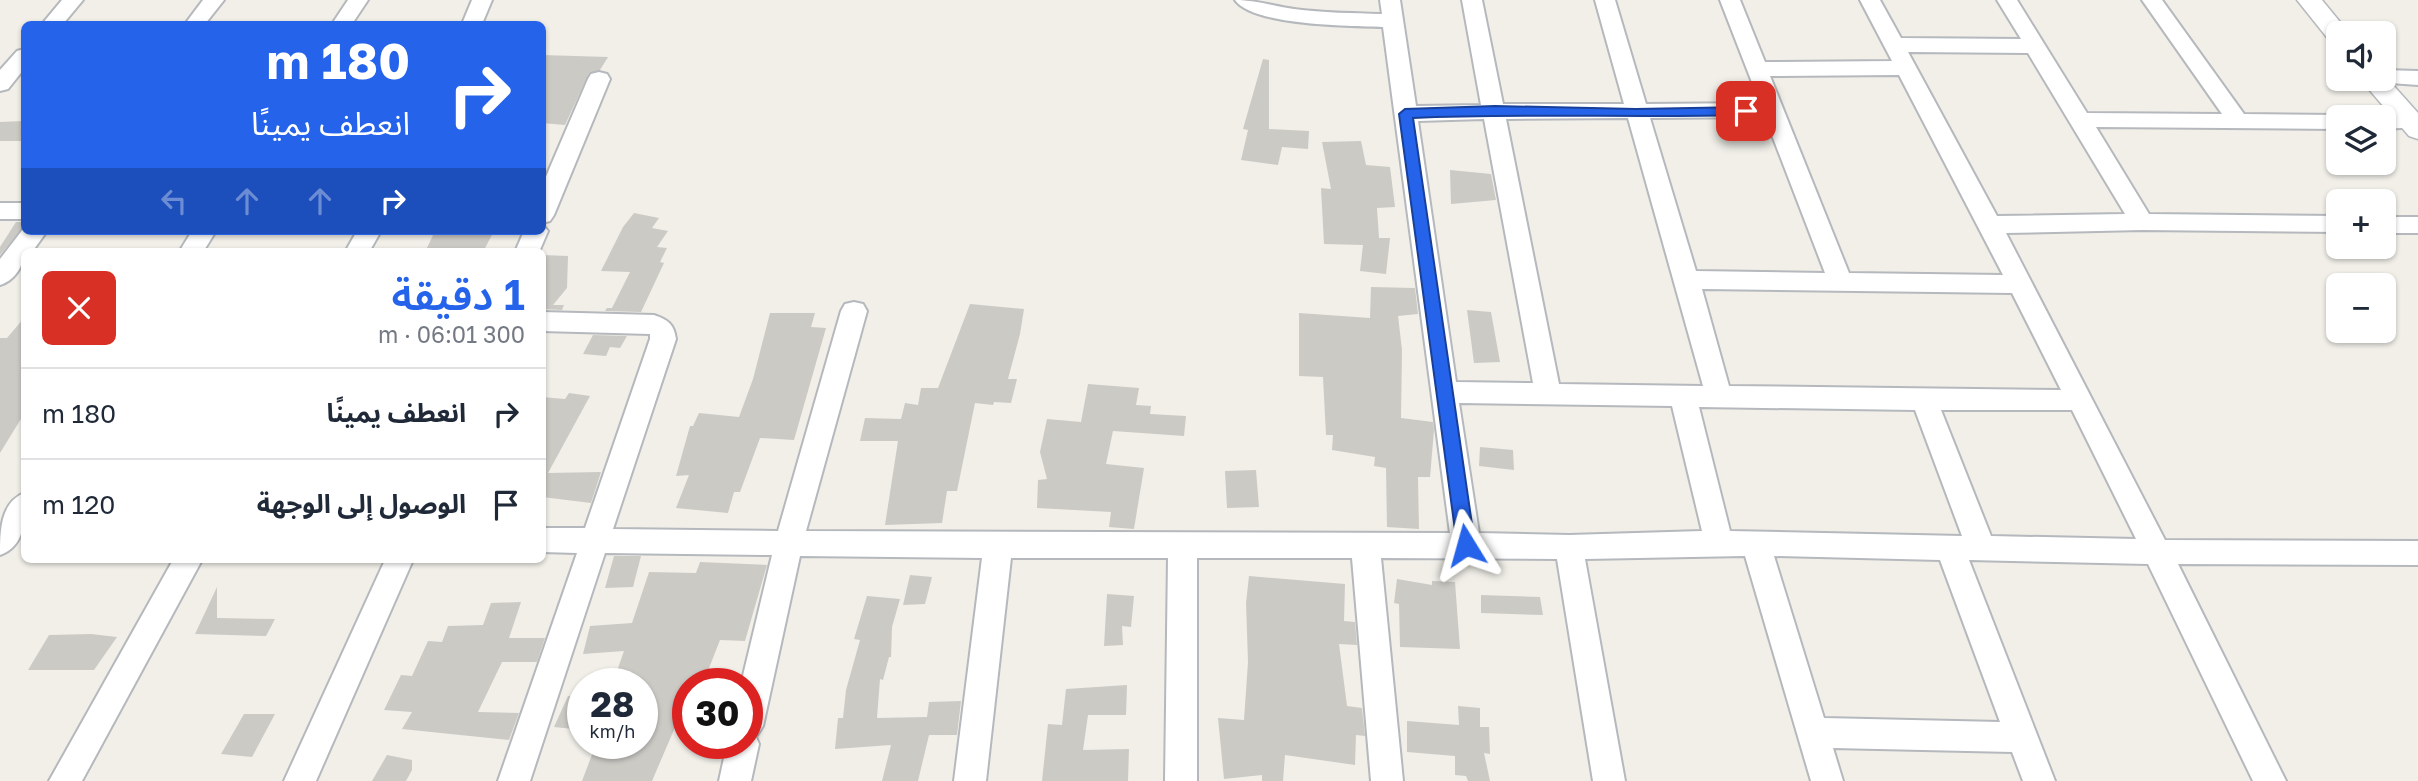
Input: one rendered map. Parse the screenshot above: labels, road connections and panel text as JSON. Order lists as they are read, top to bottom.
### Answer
{
  "page": {
    "map_buttons": ["+", "−"],
    "turn": ["180 m", "انعطف يمينًا"],
    "heading": ["1 دقيقة", "300 m · 06:01"],
    "list": [
      {
        "name": "انعطف يمينًا",
        "value": "180 m"
      },
      {
        "name": "الوصول إلى الوجهة",
        "value": "120 m"
      }
    ],
    "speed": "28 km/h",
    "limit": "30"
  }
}
